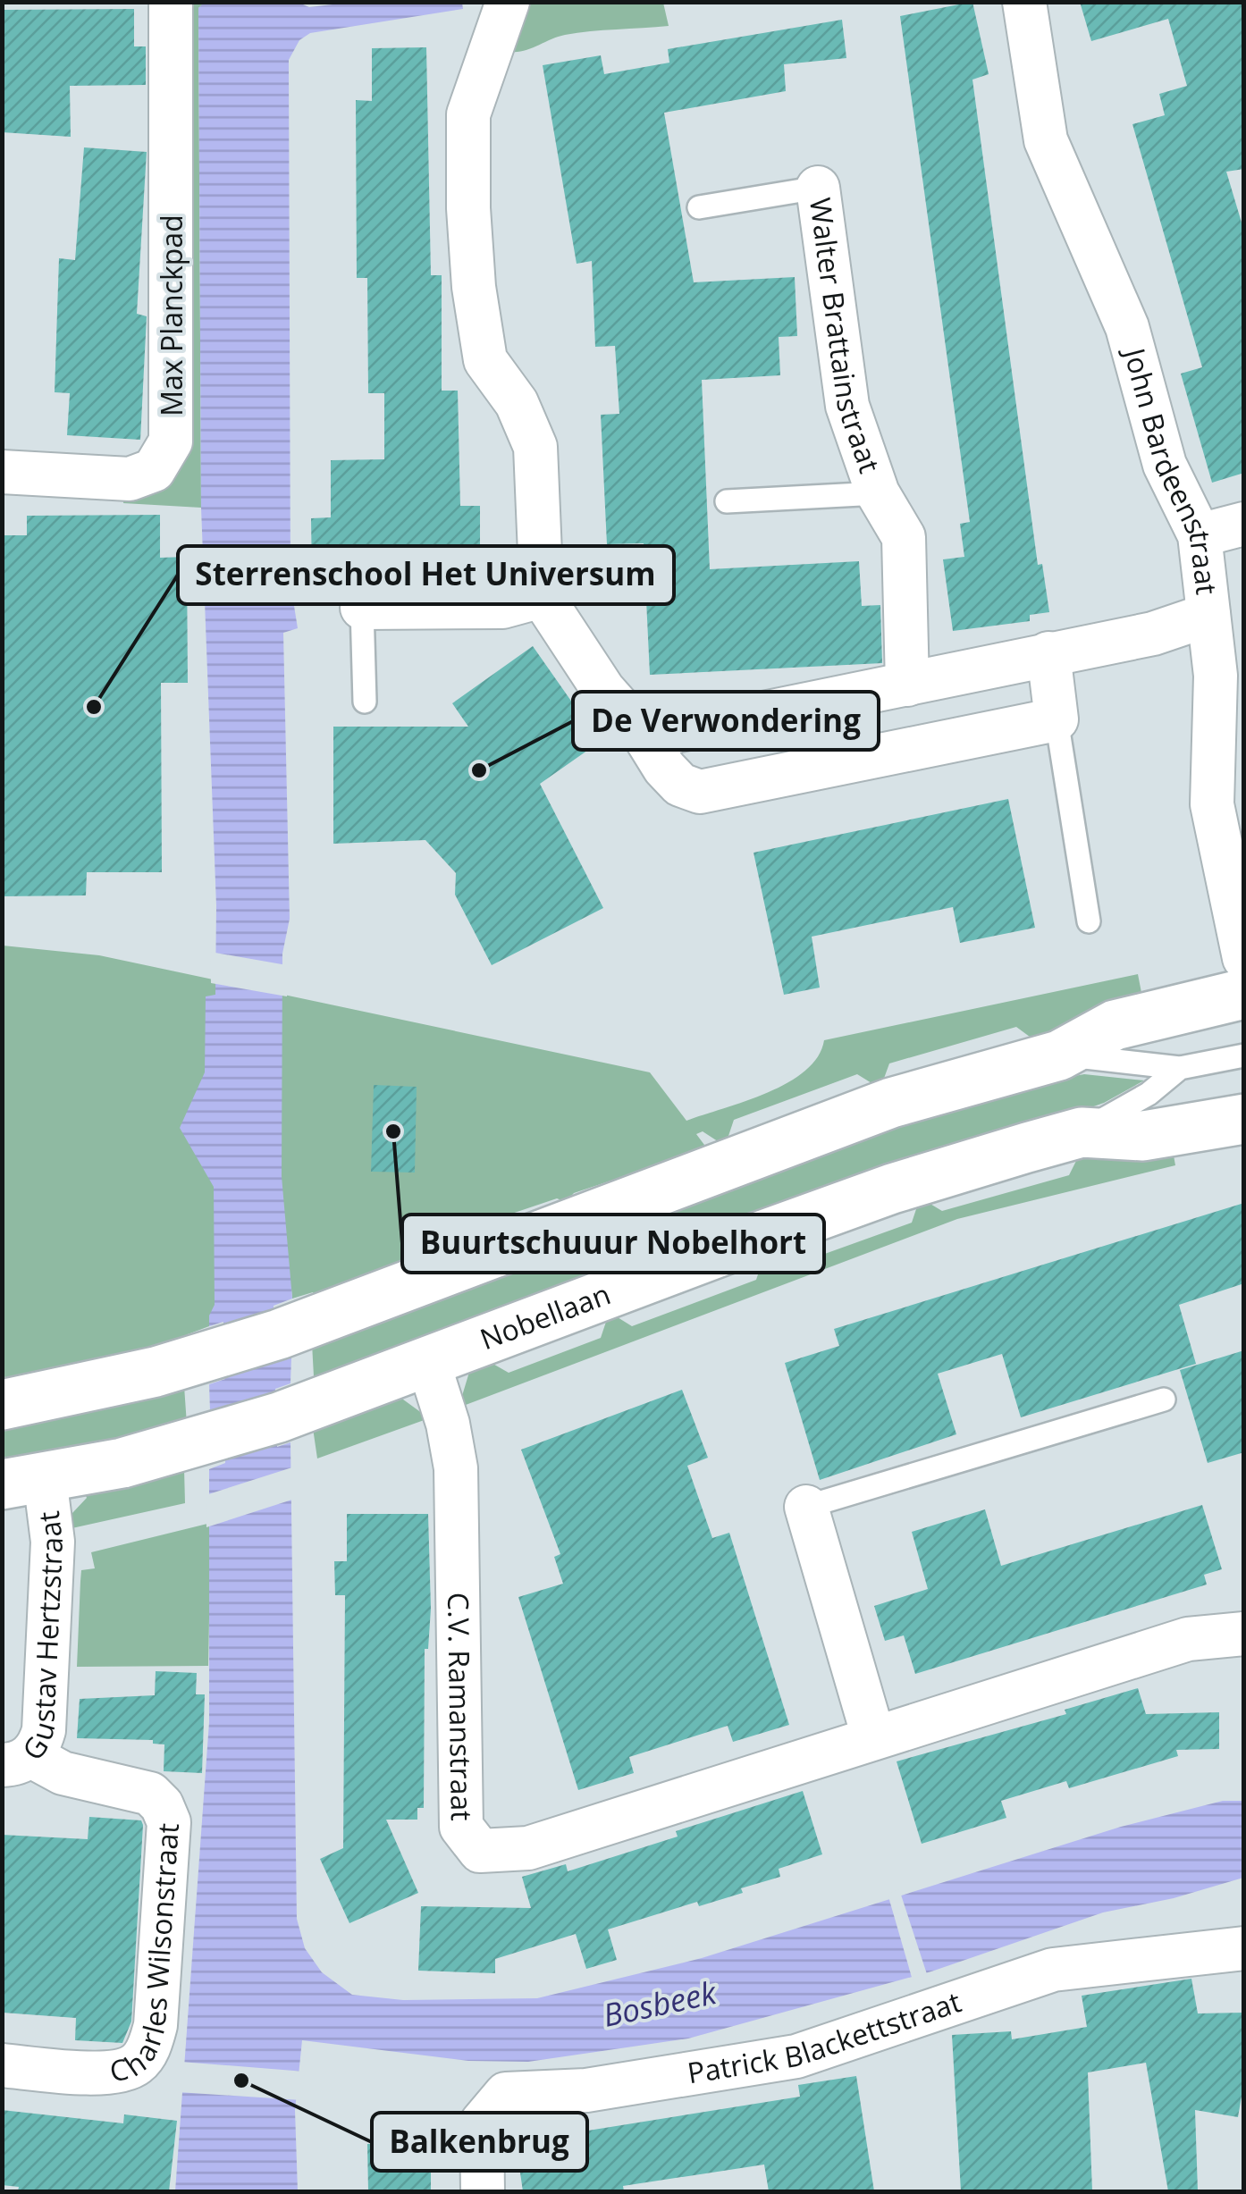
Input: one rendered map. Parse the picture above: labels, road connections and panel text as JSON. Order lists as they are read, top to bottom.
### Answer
{
  "streets": {
    "street": [
      "Max Planckpad",
      "Walter Brattainstraat",
      "John Bardeenstraat",
      "Nobellaan",
      "Gustav Hertzstraat",
      "C.V. Ramanstraat",
      "Charles Wilsonstraat",
      "Patrick Blackettstraat"
    ]
  },
  "crossings": [
    ["Nobellaan", "Gustav Hertzstraat"],
    ["Nobellaan", "C.V. Ramanstraat"],
    ["Gustav Hertzstraat", "Charles Wilsonstraat"]
  ],
  "water": ["Bosbeek"],
  "places": [
    "Sterrenschool Het Universum",
    "De Verwondering",
    "Buurtschuuur Nobelhort",
    "Balkenbrug"
  ]
}
